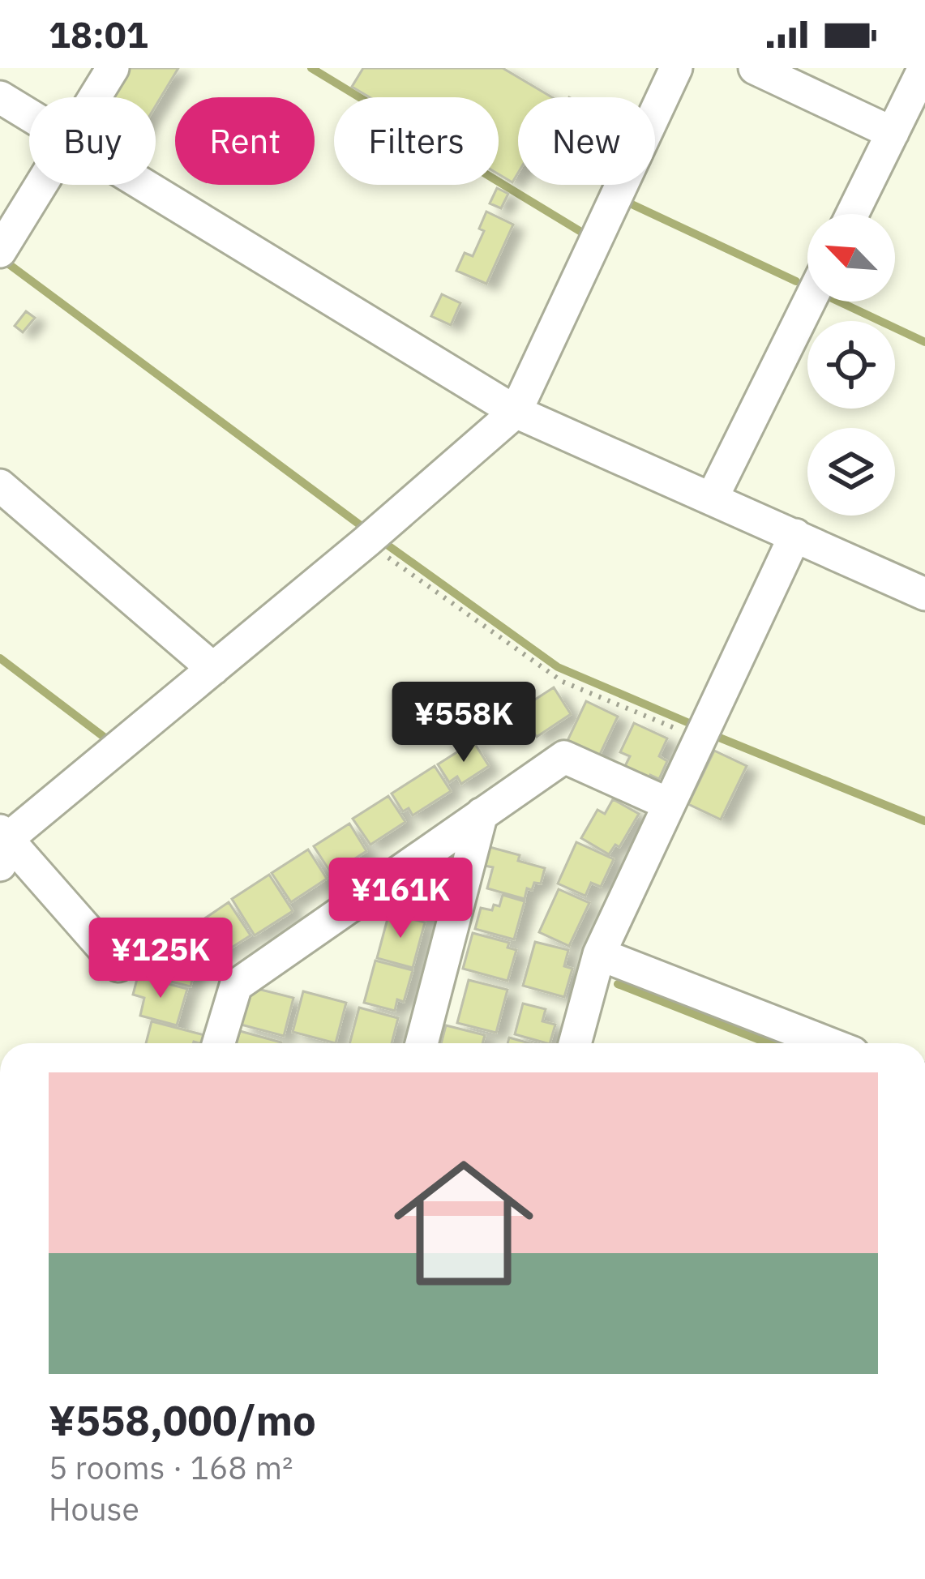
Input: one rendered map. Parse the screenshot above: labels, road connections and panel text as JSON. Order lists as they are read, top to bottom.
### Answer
{
  "north": "top left",
  "page": {
    "status": "18:01",
    "chip": [
      "Buy",
      "Rent",
      "Filters",
      "New"
    ],
    "price": ["¥558K", "¥161K", "¥125K"],
    "list": [
      {
        "name": "¥558,000/mo",
        "note": "5 rooms · 168 m² · House"
      }
    ]
  }
}
